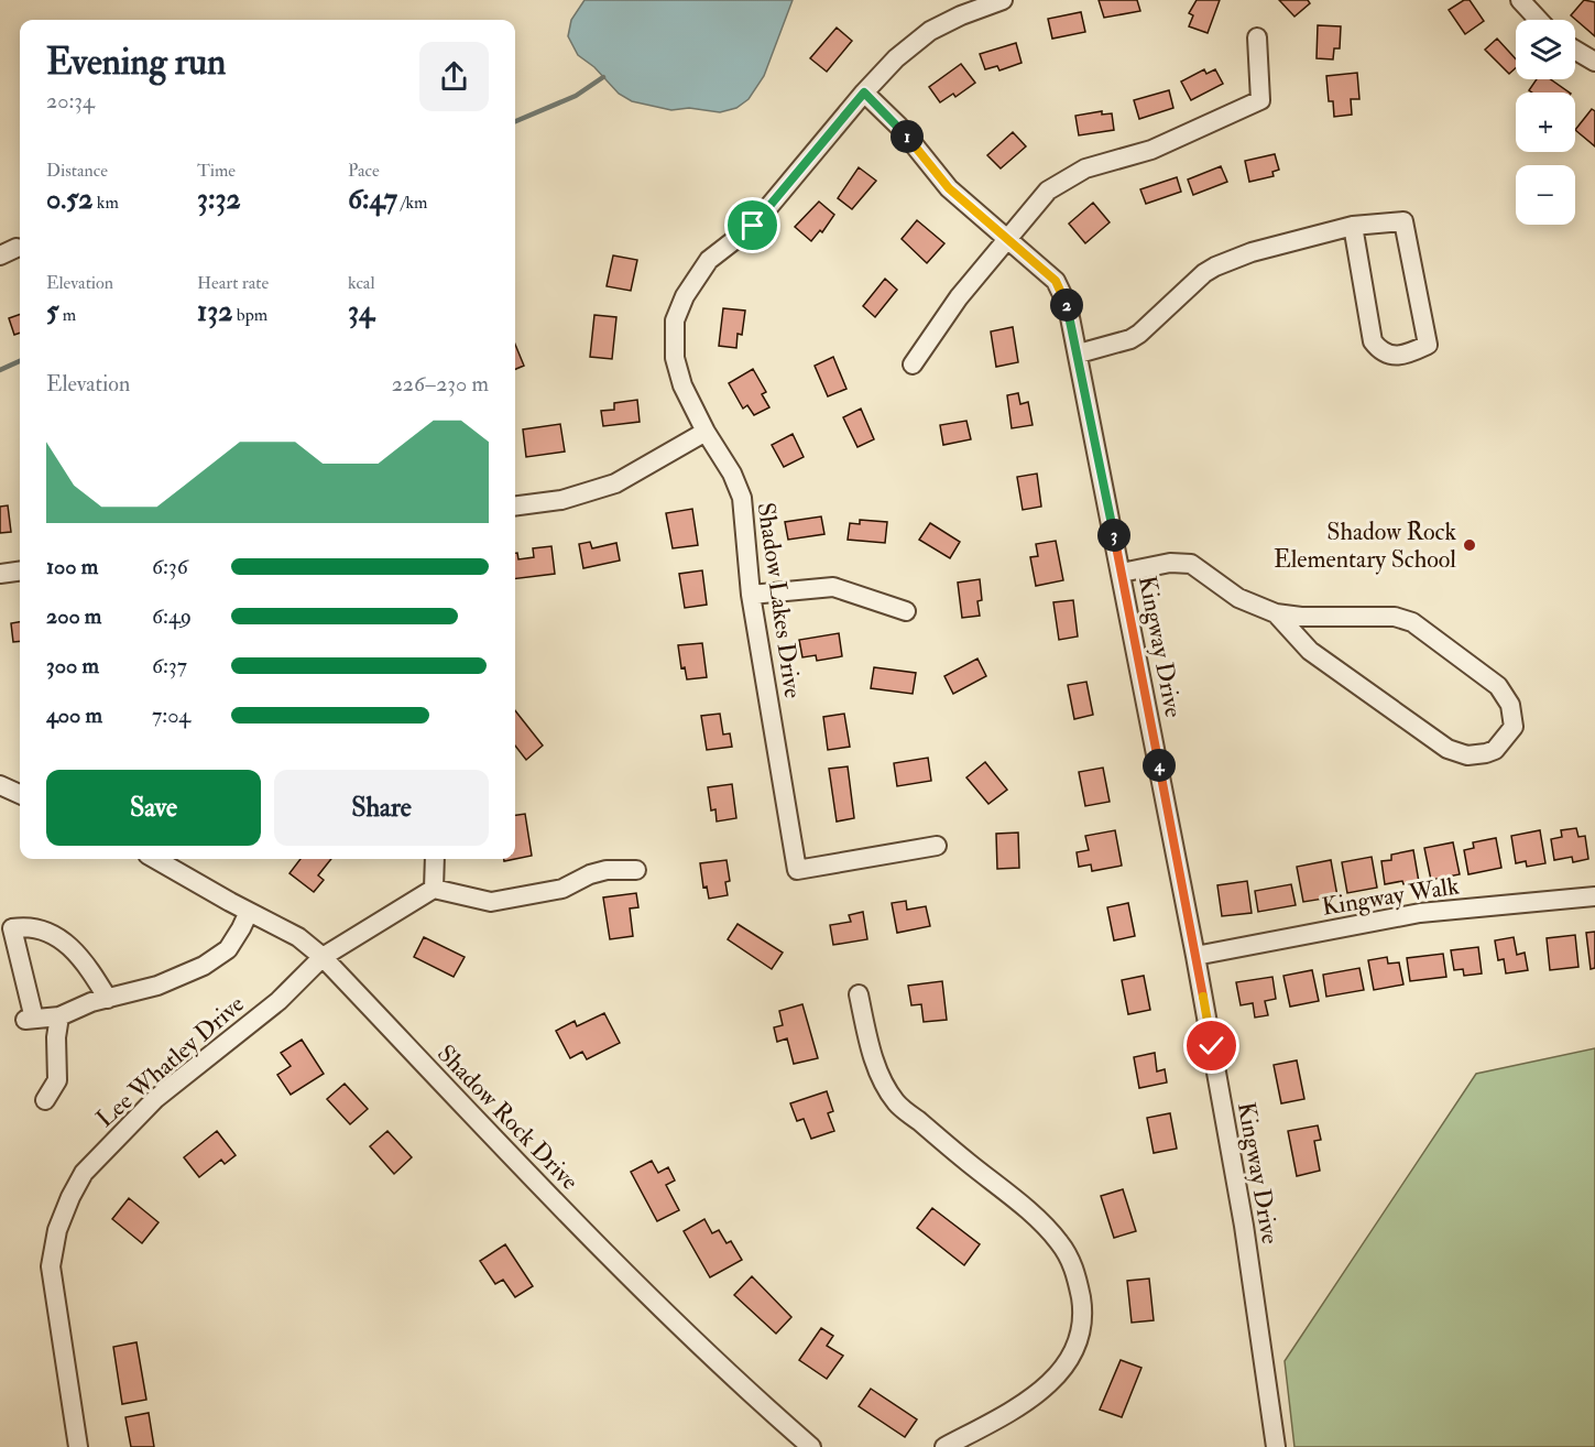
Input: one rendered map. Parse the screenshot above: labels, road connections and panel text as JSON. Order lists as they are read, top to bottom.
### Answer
{
  "streets": {
    "street": [
      "Shadow Lakes Drive",
      "Kingway Drive",
      "Kingway Walk",
      "Lee Whatley Drive",
      "Shadow Rock Drive"
    ]
  },
  "crossings": [
    ["Shadow Lakes Drive", "Kingway Drive"],
    ["Kingway Drive", "Kingway Walk"],
    ["Lee Whatley Drive", "Shadow Rock Drive"]
  ],
  "places": ["Shadow Rock Elementary School"],
  "page": {
    "map_buttons": ["+", "−"],
    "heading": ["Evening run", "20:34"],
    "pins": [
      "1",
      "2",
      "3",
      "4"
    ],
    "stats": [
      ["Distance", "0.52 km"],
      ["Time", "3:32"],
      ["Pace", "6:47 /km"],
      ["Elevation", "5 m"],
      ["Heart rate", "132 bpm"],
      ["kcal", "34"]
    ],
    "chart": ["Elevation", "226–230 m"],
    "list": [
      {
        "name": "100 m",
        "note": "6:36"
      },
      {
        "name": "200 m",
        "note": "6:49"
      },
      {
        "name": "300 m",
        "note": "6:37"
      },
      {
        "name": "400 m",
        "note": "7:04"
      }
    ],
    "buttons": ["Save", "Share"]
  }
}
